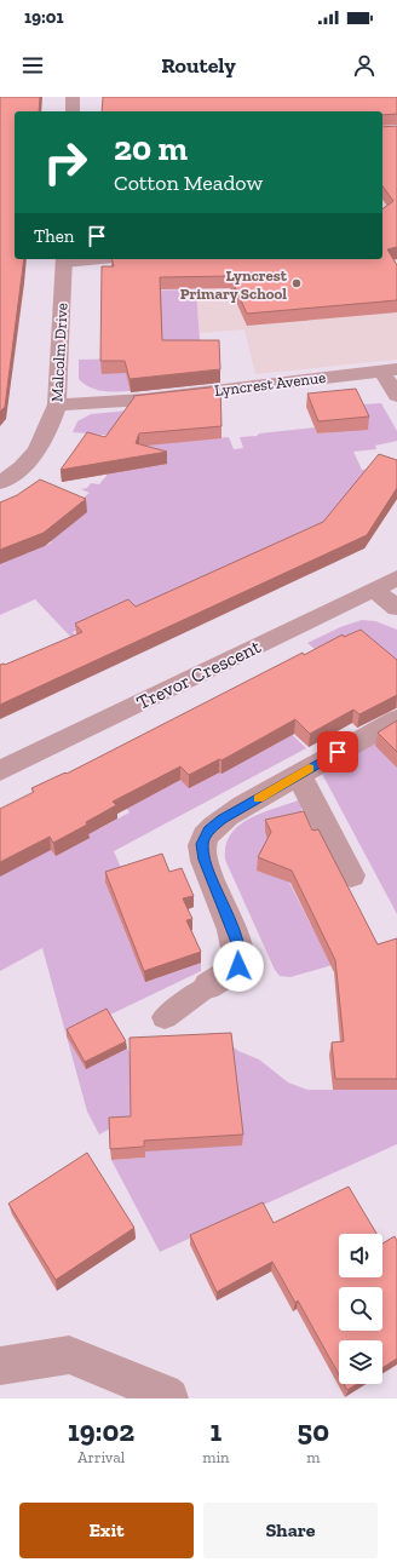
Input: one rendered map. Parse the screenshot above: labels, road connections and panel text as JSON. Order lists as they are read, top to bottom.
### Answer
{
  "streets": {
    "street": ["Malcolm Drive", "Lyncrest Avenue", "Trevor Crescent"]
  },
  "crossings": [
    ["Malcolm Drive", "Lyncrest Avenue"]
  ],
  "places": ["Lyncrest Primary School"],
  "page": {
    "status": "19:01",
    "header": "Routely",
    "turn": ["20 m", "Cotton Meadow"],
    "then": "Then",
    "eta": [
      "19:02",
      "Arrival",
      "1",
      "min",
      "50",
      "m"
    ],
    "buttons": ["Exit", "Share"]
  }
}
